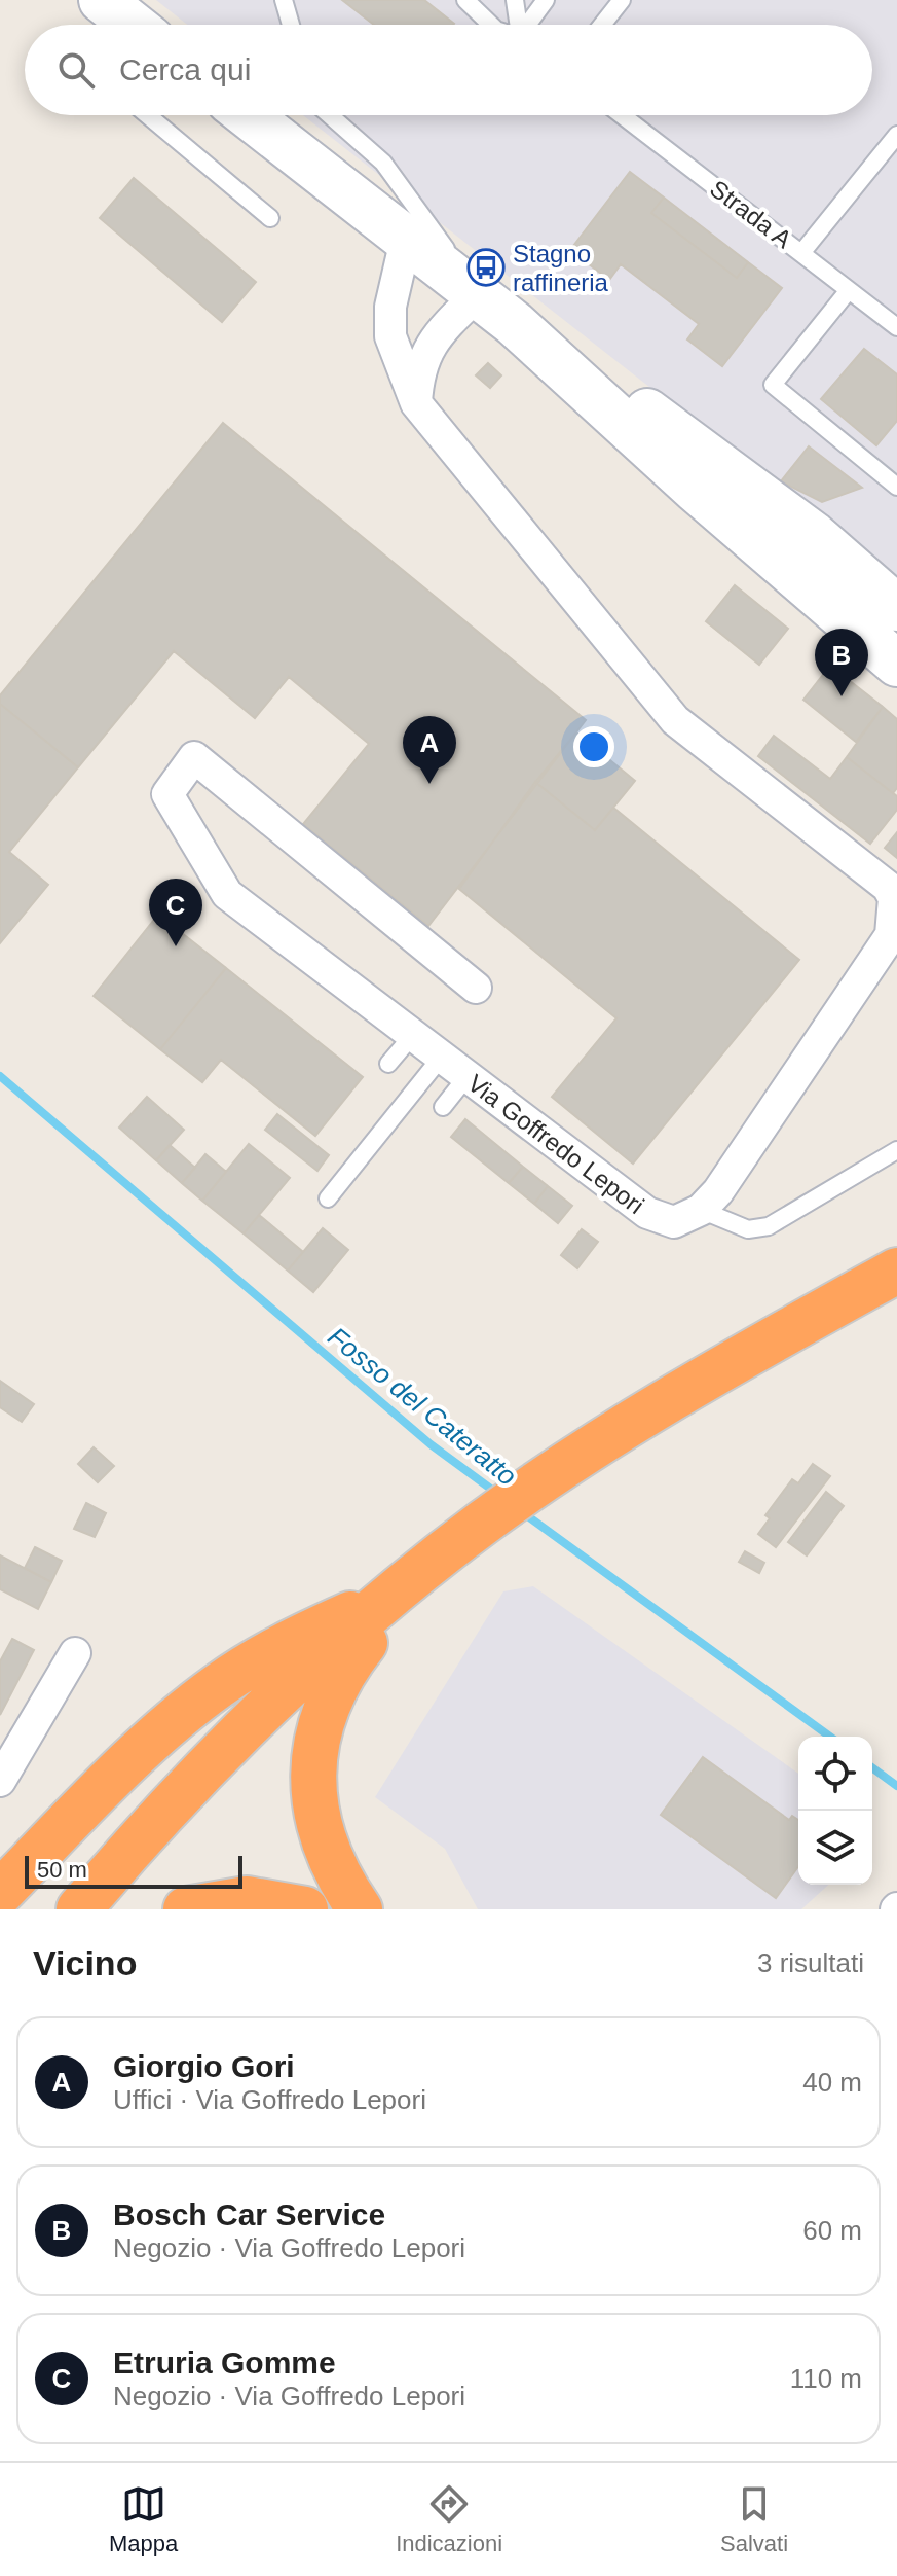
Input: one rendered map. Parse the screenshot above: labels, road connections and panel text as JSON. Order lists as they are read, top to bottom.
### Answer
{
  "streets": {
    "street": ["Via Goffredo Lepori"],
    "lane": ["Strada A"]
  },
  "water": ["Fosso del Cateratto"],
  "places": {
    "bus stop": ["Stagno raffineria"]
  },
  "scale_bar": "50 m",
  "page": {
    "search": "Cerca qui",
    "pins": ["B", "A", "C"],
    "scale": "50 m",
    "heading": ["Vicino", "3 risultati"],
    "list": [
      {
        "mark": "A",
        "name": "Giorgio Gori",
        "note": "Uffici · Via Goffredo Lepori",
        "value": "40 m"
      },
      {
        "mark": "B",
        "name": "Bosch Car Service",
        "note": "Negozio · Via Goffredo Lepori",
        "value": "60 m"
      },
      {
        "mark": "C",
        "name": "Etruria Gomme",
        "note": "Negozio · Via Goffredo Lepori",
        "value": "110 m"
      }
    ],
    "nav": ["Mappa", "Indicazioni", "Salvati"]
  }
}
